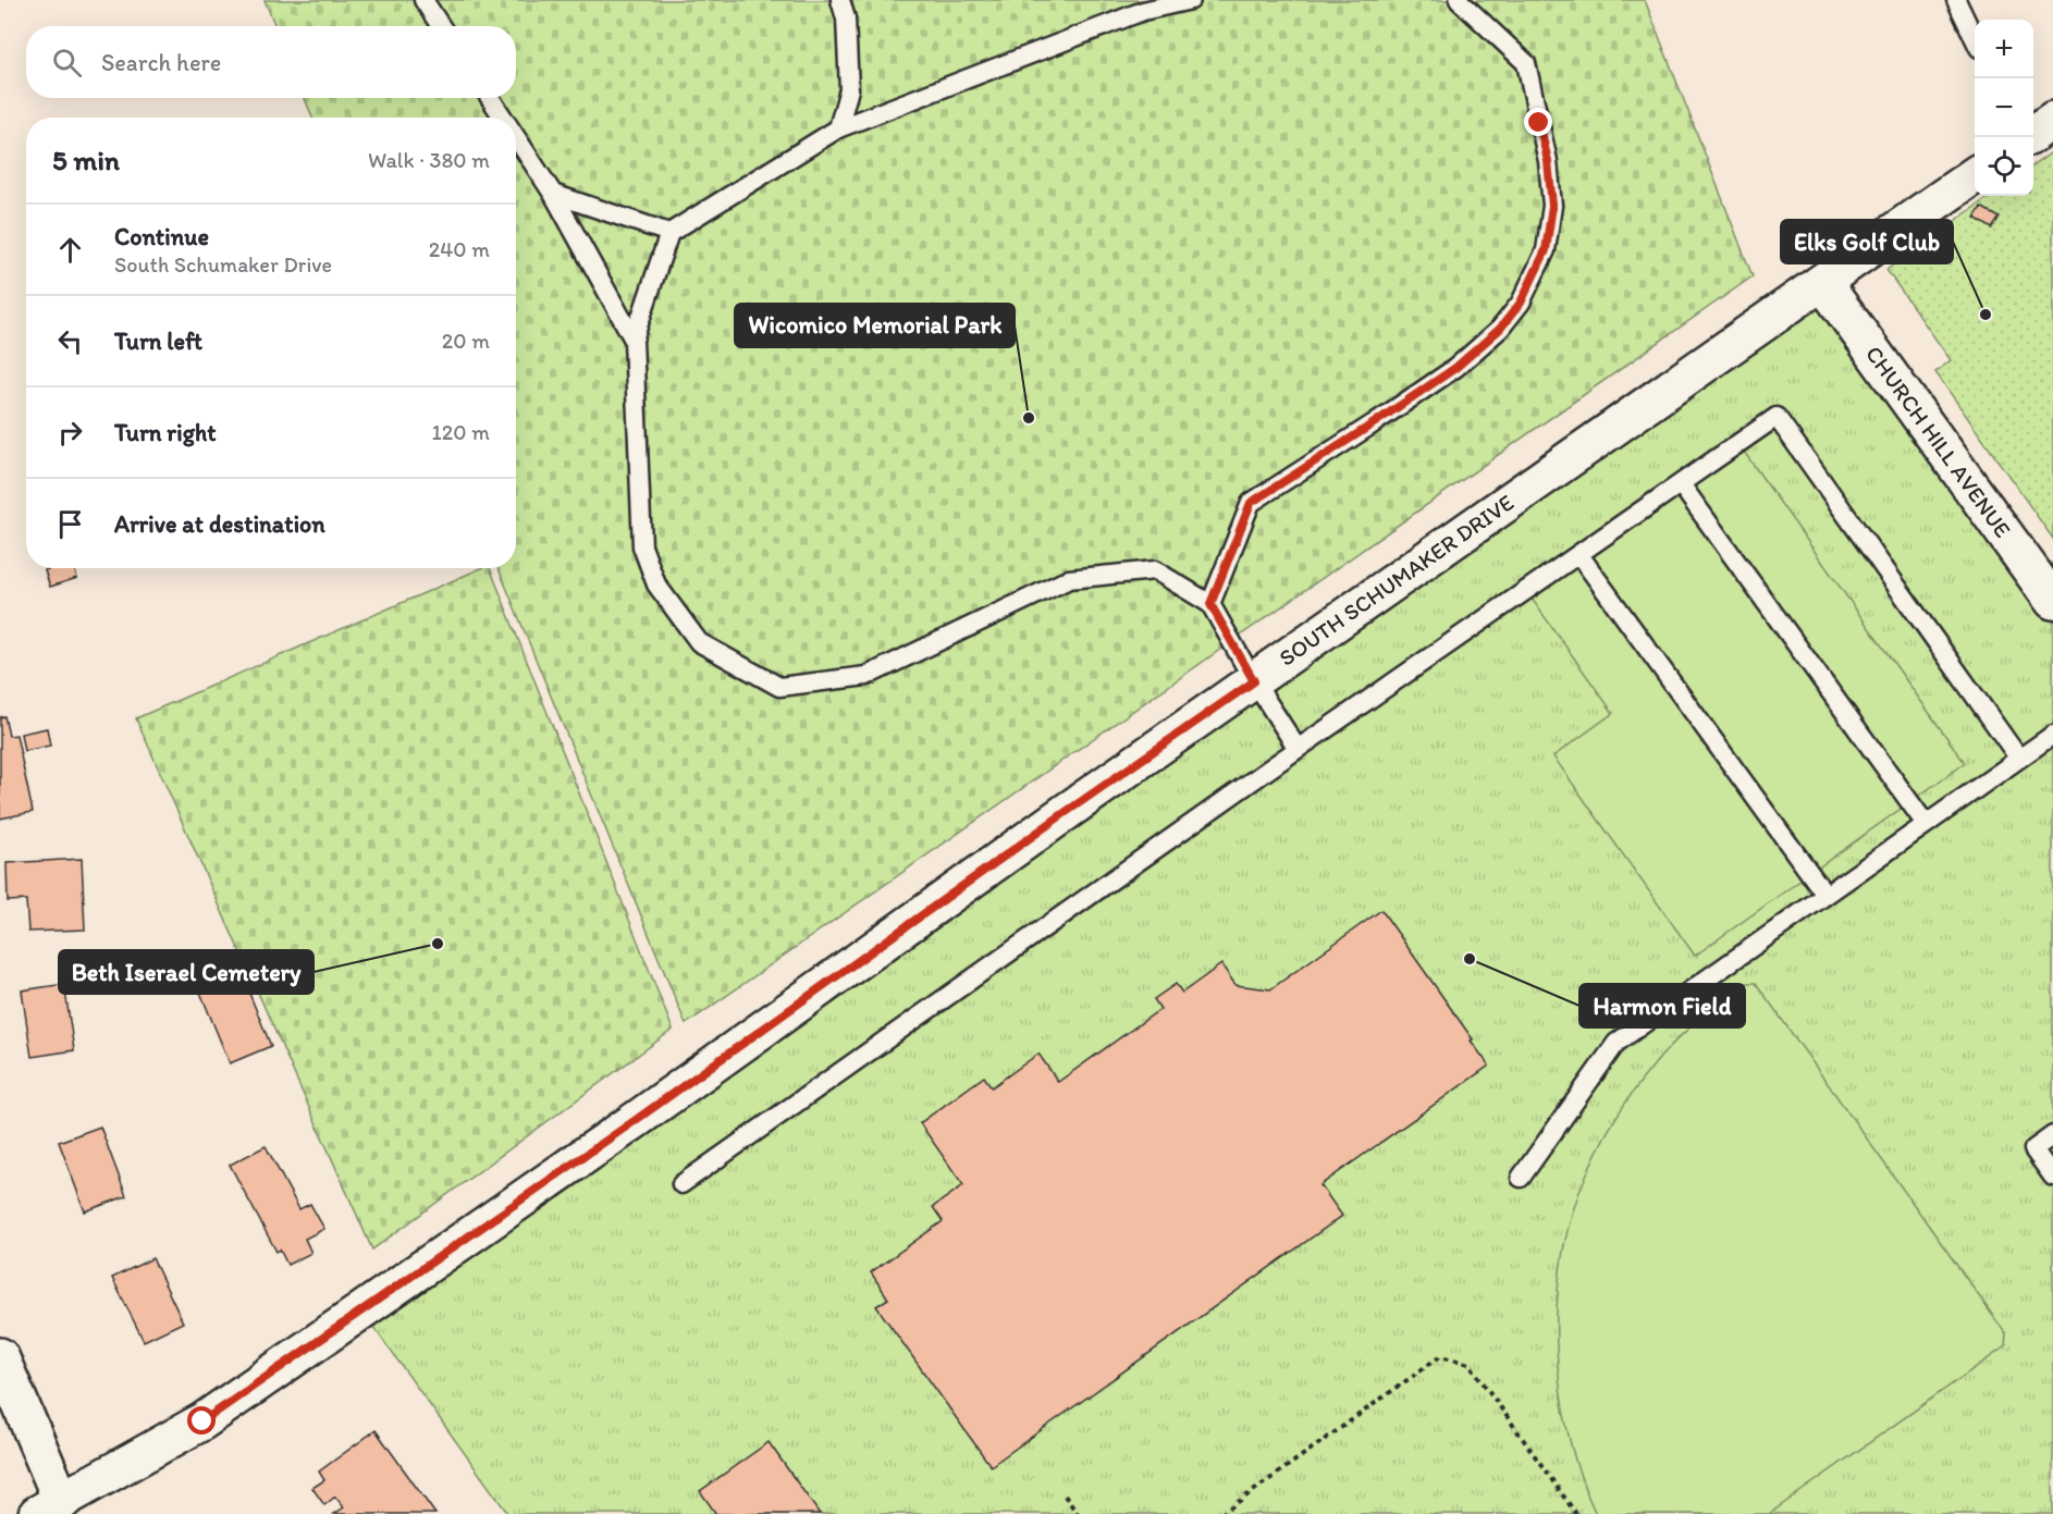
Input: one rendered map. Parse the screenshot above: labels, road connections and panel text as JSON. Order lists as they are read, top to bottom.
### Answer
{
  "streets": {
    "street": ["CHURCH HILL AVENUE", "SOUTH SCHUMAKER DRIVE"]
  },
  "crossings": [
    ["CHURCH HILL AVENUE", "SOUTH SCHUMAKER DRIVE"]
  ],
  "places": [
    "Elks Golf Club",
    "Wicomico Memorial Park",
    "Beth Iserael Cemetery",
    "Harmon Field"
  ],
  "page": {
    "map_buttons": ["+", "−"],
    "search": "Search here",
    "heading": ["5 min", "Walk · 380 m"],
    "list": [
      ["Continue", "South Schumaker Drive", "240 m"],
      ["Turn left", "20 m"],
      ["Turn right", "120 m"],
      "Arrive at destination"
    ]
  }
}
